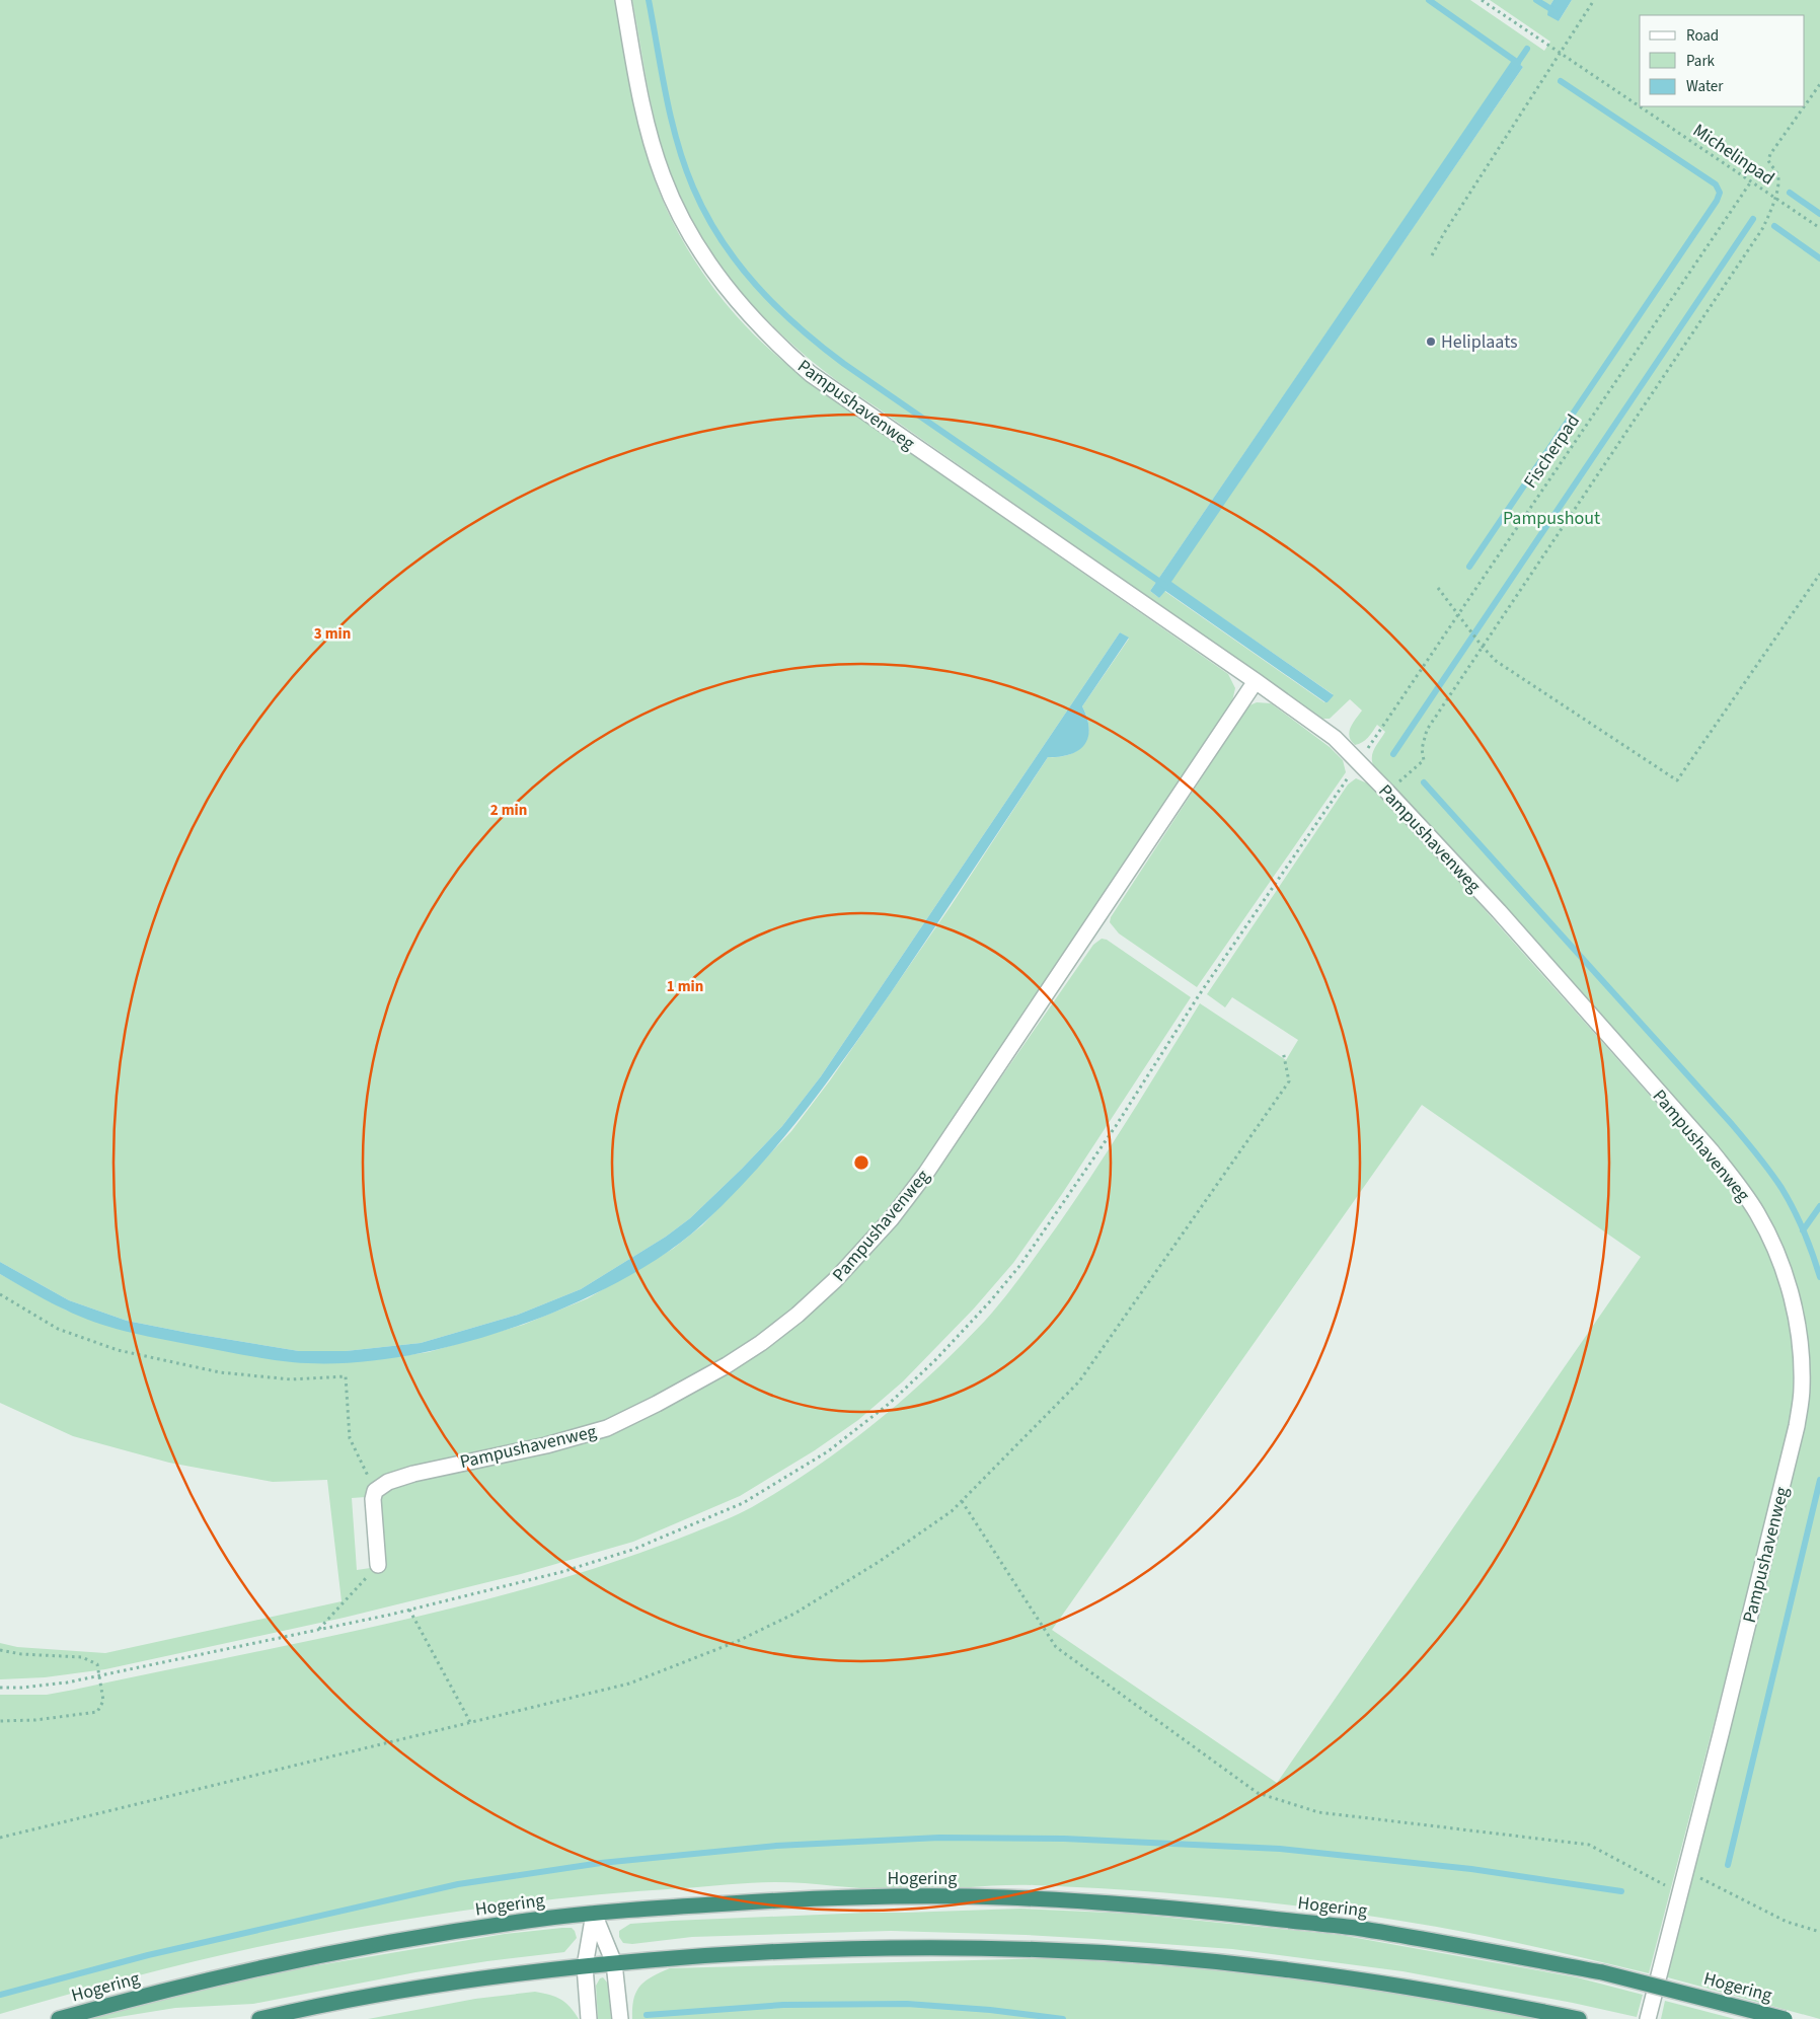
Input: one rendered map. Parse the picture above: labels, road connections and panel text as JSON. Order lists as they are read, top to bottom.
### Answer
{
  "streets": {
    "highway": ["Hogering"],
    "street": ["Pampushavenweg"],
    "path": ["Michelinpad", "Fischerpad"]
  },
  "crossings": [
    ["Michelinpad", "Fischerpad"],
    ["Pampushavenweg", "Fischerpad"]
  ],
  "parks": ["Pampushout"],
  "places": ["Heliplaats"],
  "legend": ["Road", "Park", "Water"],
  "rings": ["3 min", "2 min", "1 min"]
}
